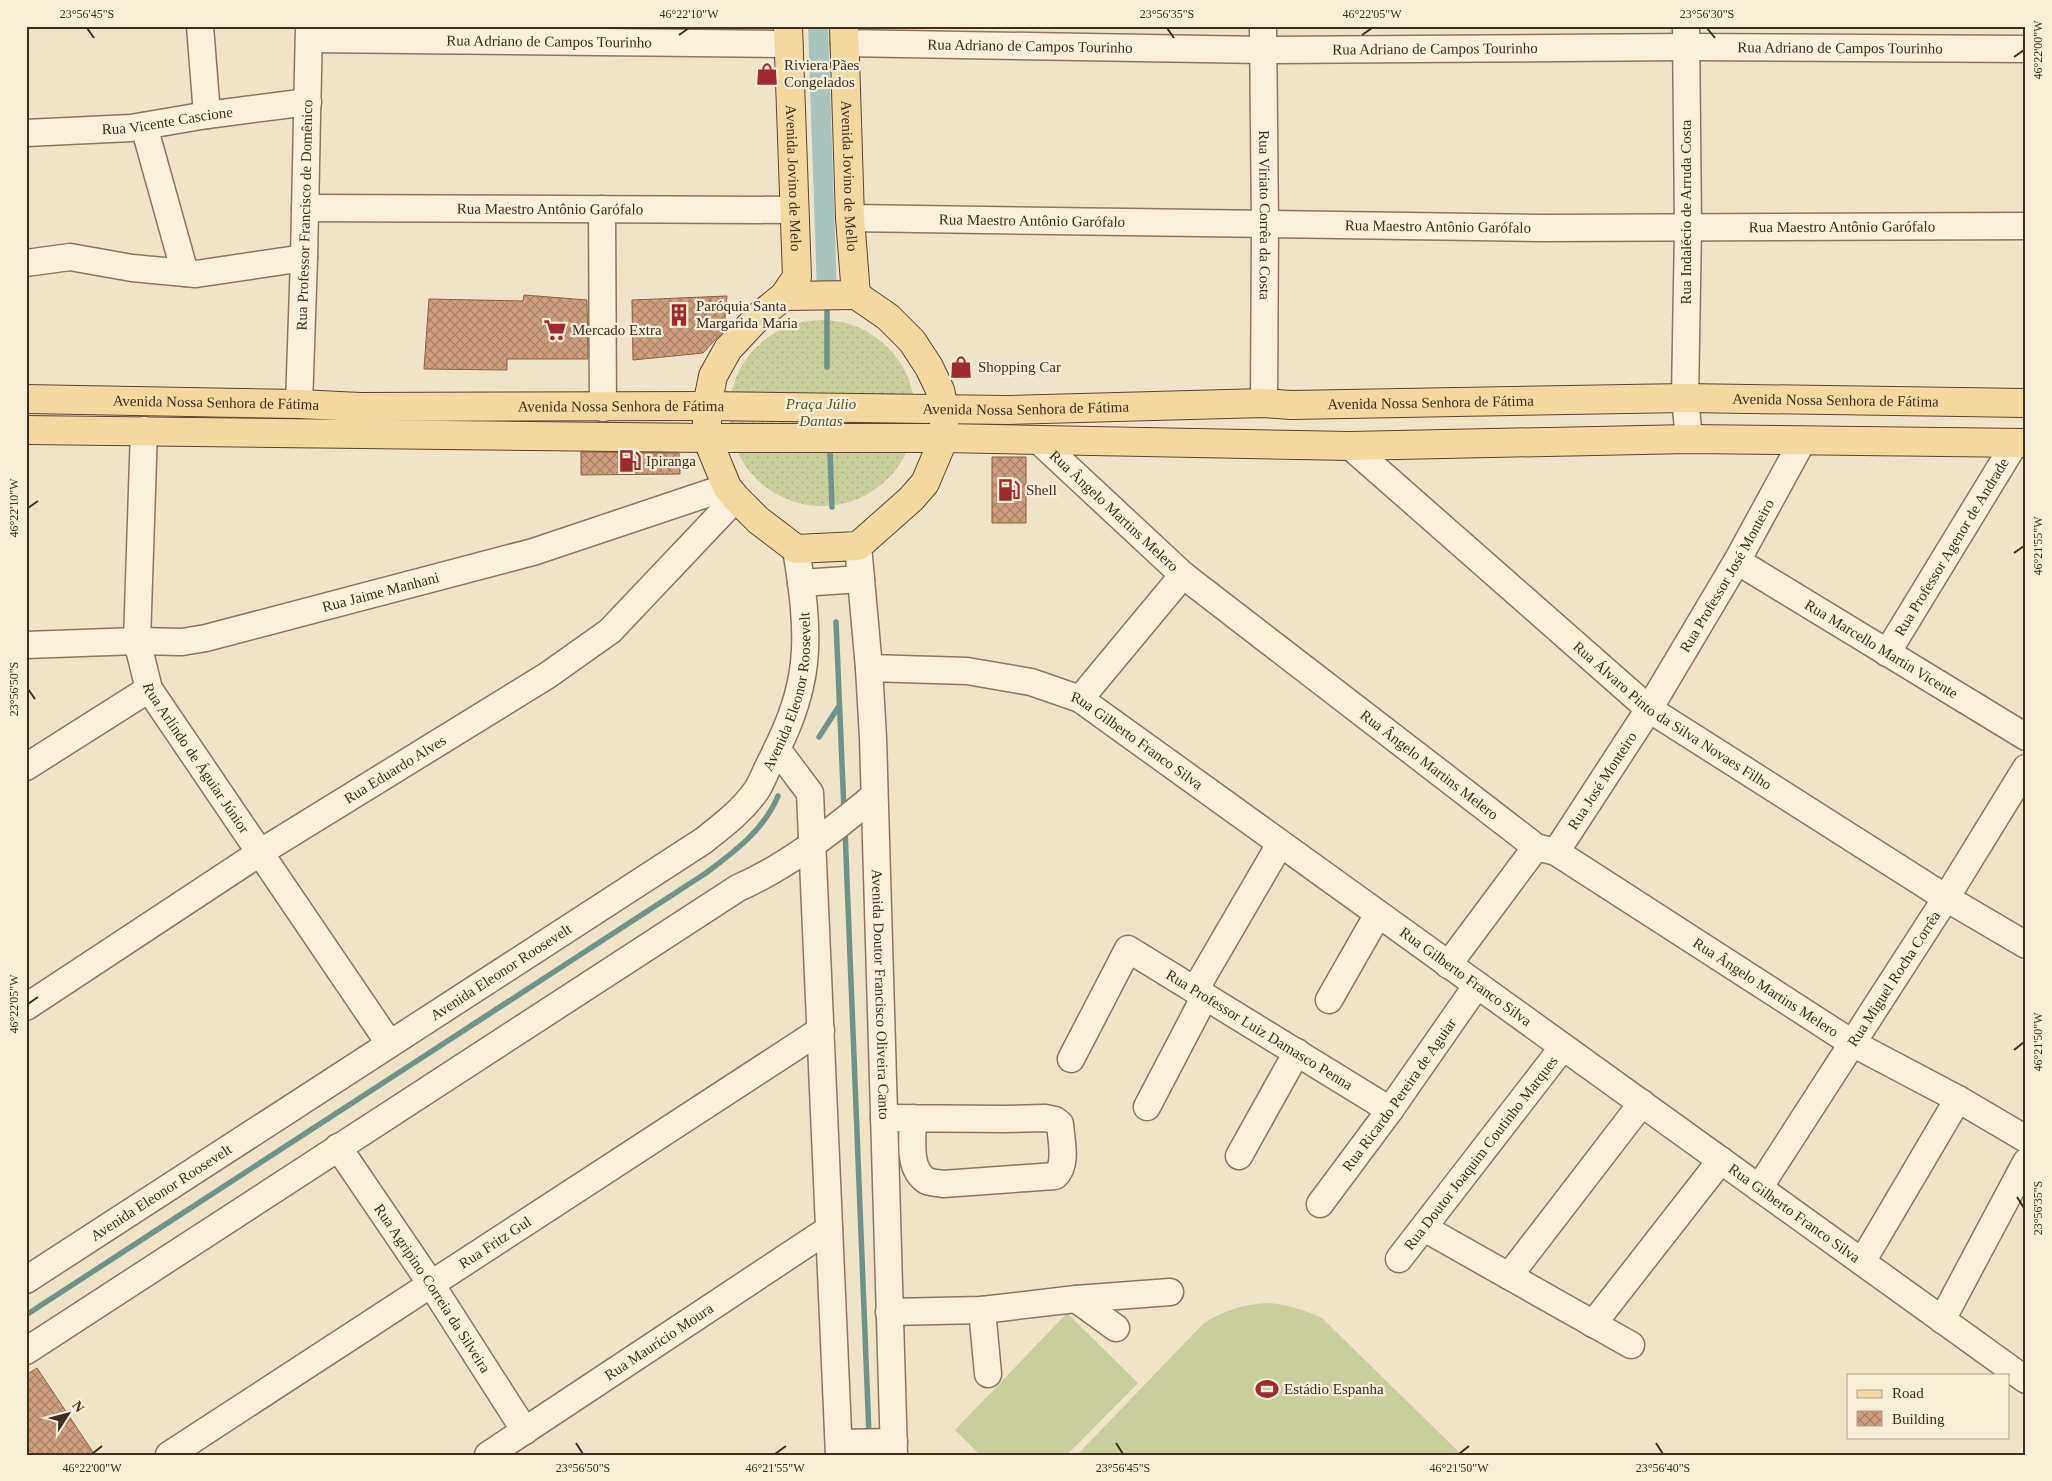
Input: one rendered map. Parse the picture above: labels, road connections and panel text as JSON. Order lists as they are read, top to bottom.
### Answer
{
  "streets": {
    "main road": ["Avenida Jovino de Mello", "Avenida Jovino de Melo", "Avenida Nossa Senhora de Fátima"],
    "street": [
      "Rua Adriano de Campos Tourinho",
      "Rua Vicente Cascione",
      "Rua Maestro Antônio Garófalo",
      "Rua Indalécio de Arruda Costa",
      "Rua Viriato Corrêa da Costa",
      "Rua Professor Francisco de Domênico",
      "Rua Ângelo Martins Melero",
      "Rua Professor Agenor de Andrade",
      "Rua Professor José Monteiro",
      "Rua Jaime Manhani",
      "Rua Marcello Martin Vicente",
      "Avenida Eleonor Roosevelt",
      "Rua Álvaro Pinto da Silva Novaes Filho",
      "Rua Gilberto Franco Silva",
      "Rua Arlíndo de Águiar Júnior",
      "Rua Eduardo Alves",
      "Rua José Monteiro",
      "Rua Miguel Rocha Corrêa",
      "Avenida Doutor Francisco Oliveira Canto",
      "Rua Professor Luiz Damasco Penna",
      "Rua Ricardo Pereira de Aguiar",
      "Rua Doutor Joaquim Coutinho Marques",
      "Rua Fritz Gul",
      "Rua Agripino Correia da Silveira",
      "Rua Maurício Moura"
    ]
  },
  "crossings": [
    ["Rua Adriano de Campos Tourinho", "Avenida Jovino de Mello"],
    ["Rua Adriano de Campos Tourinho", "Avenida Jovino de Melo"],
    ["Rua Adriano de Campos Tourinho", "Rua Indalécio de Arruda Costa"],
    ["Rua Adriano de Campos Tourinho", "Rua Viriato Corrêa da Costa"],
    ["Rua Adriano de Campos Tourinho", "Rua Professor Francisco de Domênico"],
    ["Rua Vicente Cascione", "Rua Professor Francisco de Domênico"],
    ["Avenida Jovino de Mello", "Rua Maestro Antônio Garófalo"],
    ["Avenida Jovino de Melo", "Rua Maestro Antônio Garófalo"],
    ["Rua Maestro Antônio Garófalo", "Rua Indalécio de Arruda Costa"],
    ["Rua Maestro Antônio Garófalo", "Rua Viriato Corrêa da Costa"],
    ["Rua Maestro Antônio Garófalo", "Rua Professor Francisco de Domênico"],
    ["Rua Indalécio de Arruda Costa", "Avenida Nossa Senhora de Fátima"],
    ["Rua Viriato Corrêa da Costa", "Avenida Nossa Senhora de Fátima"],
    ["Rua Professor Francisco de Domênico", "Avenida Nossa Senhora de Fátima"],
    ["Avenida Nossa Senhora de Fátima", "Rua Ângelo Martins Melero"],
    ["Avenida Nossa Senhora de Fátima", "Rua Professor Agenor de Andrade"],
    ["Avenida Nossa Senhora de Fátima", "Rua Professor José Monteiro"],
    ["Avenida Nossa Senhora de Fátima", "Rua Álvaro Pinto da Silva Novaes Filho"],
    ["Avenida Nossa Senhora de Fátima", "Rua Arlíndo de Águiar Júnior"],
    ["Rua Ângelo Martins Melero", "Rua José Monteiro"],
    ["Rua Ângelo Martins Melero", "Rua Miguel Rocha Corrêa"],
    ["Rua Professor Agenor de Andrade", "Rua Marcello Martin Vicente"],
    ["Rua Professor José Monteiro", "Rua Marcello Martin Vicente"],
    ["Rua Professor José Monteiro", "Rua Álvaro Pinto da Silva Novaes Filho"],
    ["Rua Professor José Monteiro", "Rua José Monteiro"],
    ["Rua Jaime Manhani", "Rua Arlíndo de Águiar Júnior"],
    ["Rua Jaime Manhani", "Rua Eduardo Alves"],
    ["Avenida Eleonor Roosevelt", "Rua Arlíndo de Águiar Júnior"],
    ["Rua Álvaro Pinto da Silva Novaes Filho", "Rua José Monteiro"],
    ["Rua Álvaro Pinto da Silva Novaes Filho", "Rua Miguel Rocha Corrêa"],
    ["Rua Gilberto Franco Silva", "Rua Miguel Rocha Corrêa"],
    ["Rua Gilberto Franco Silva", "Avenida Doutor Francisco Oliveira Canto"],
    ["Rua Gilberto Franco Silva", "Rua Ricardo Pereira de Aguiar"],
    ["Rua Gilberto Franco Silva", "Rua Doutor Joaquim Coutinho Marques"],
    ["Rua Arlíndo de Águiar Júnior", "Rua Eduardo Alves"],
    ["Rua Professor Luiz Damasco Penna", "Rua Ricardo Pereira de Aguiar"],
    ["Rua Fritz Gul", "Rua Agripino Correia da Silveira"],
    ["Rua Agripino Correia da Silveira", "Rua Maurício Moura"]
  ],
  "parks": ["Praça Júlio Dantas"],
  "places": {
    "shop": ["Riviera Pães Congelados", "Shopping Car"],
    "building": ["Paróquia Santa Margarida Maria"],
    "supermarket": ["Mercado Extra"],
    "fuel station": ["Ipiranga", "Shell"],
    "sports": ["Estádio Espanha"]
  },
  "legend": ["Road", "Building"],
  "north": "top right",
  "coordinates": [
    "23°56'45\"S",
    "46°22'10\"W",
    "23°56'35\"S",
    "46°22'05\"W",
    "23°56'30\"S",
    "46°22'00\"W",
    "46°21'55\"W",
    "23°56'50\"S",
    "46°21'50\"W",
    "23°56'40\"S"
  ]
}
